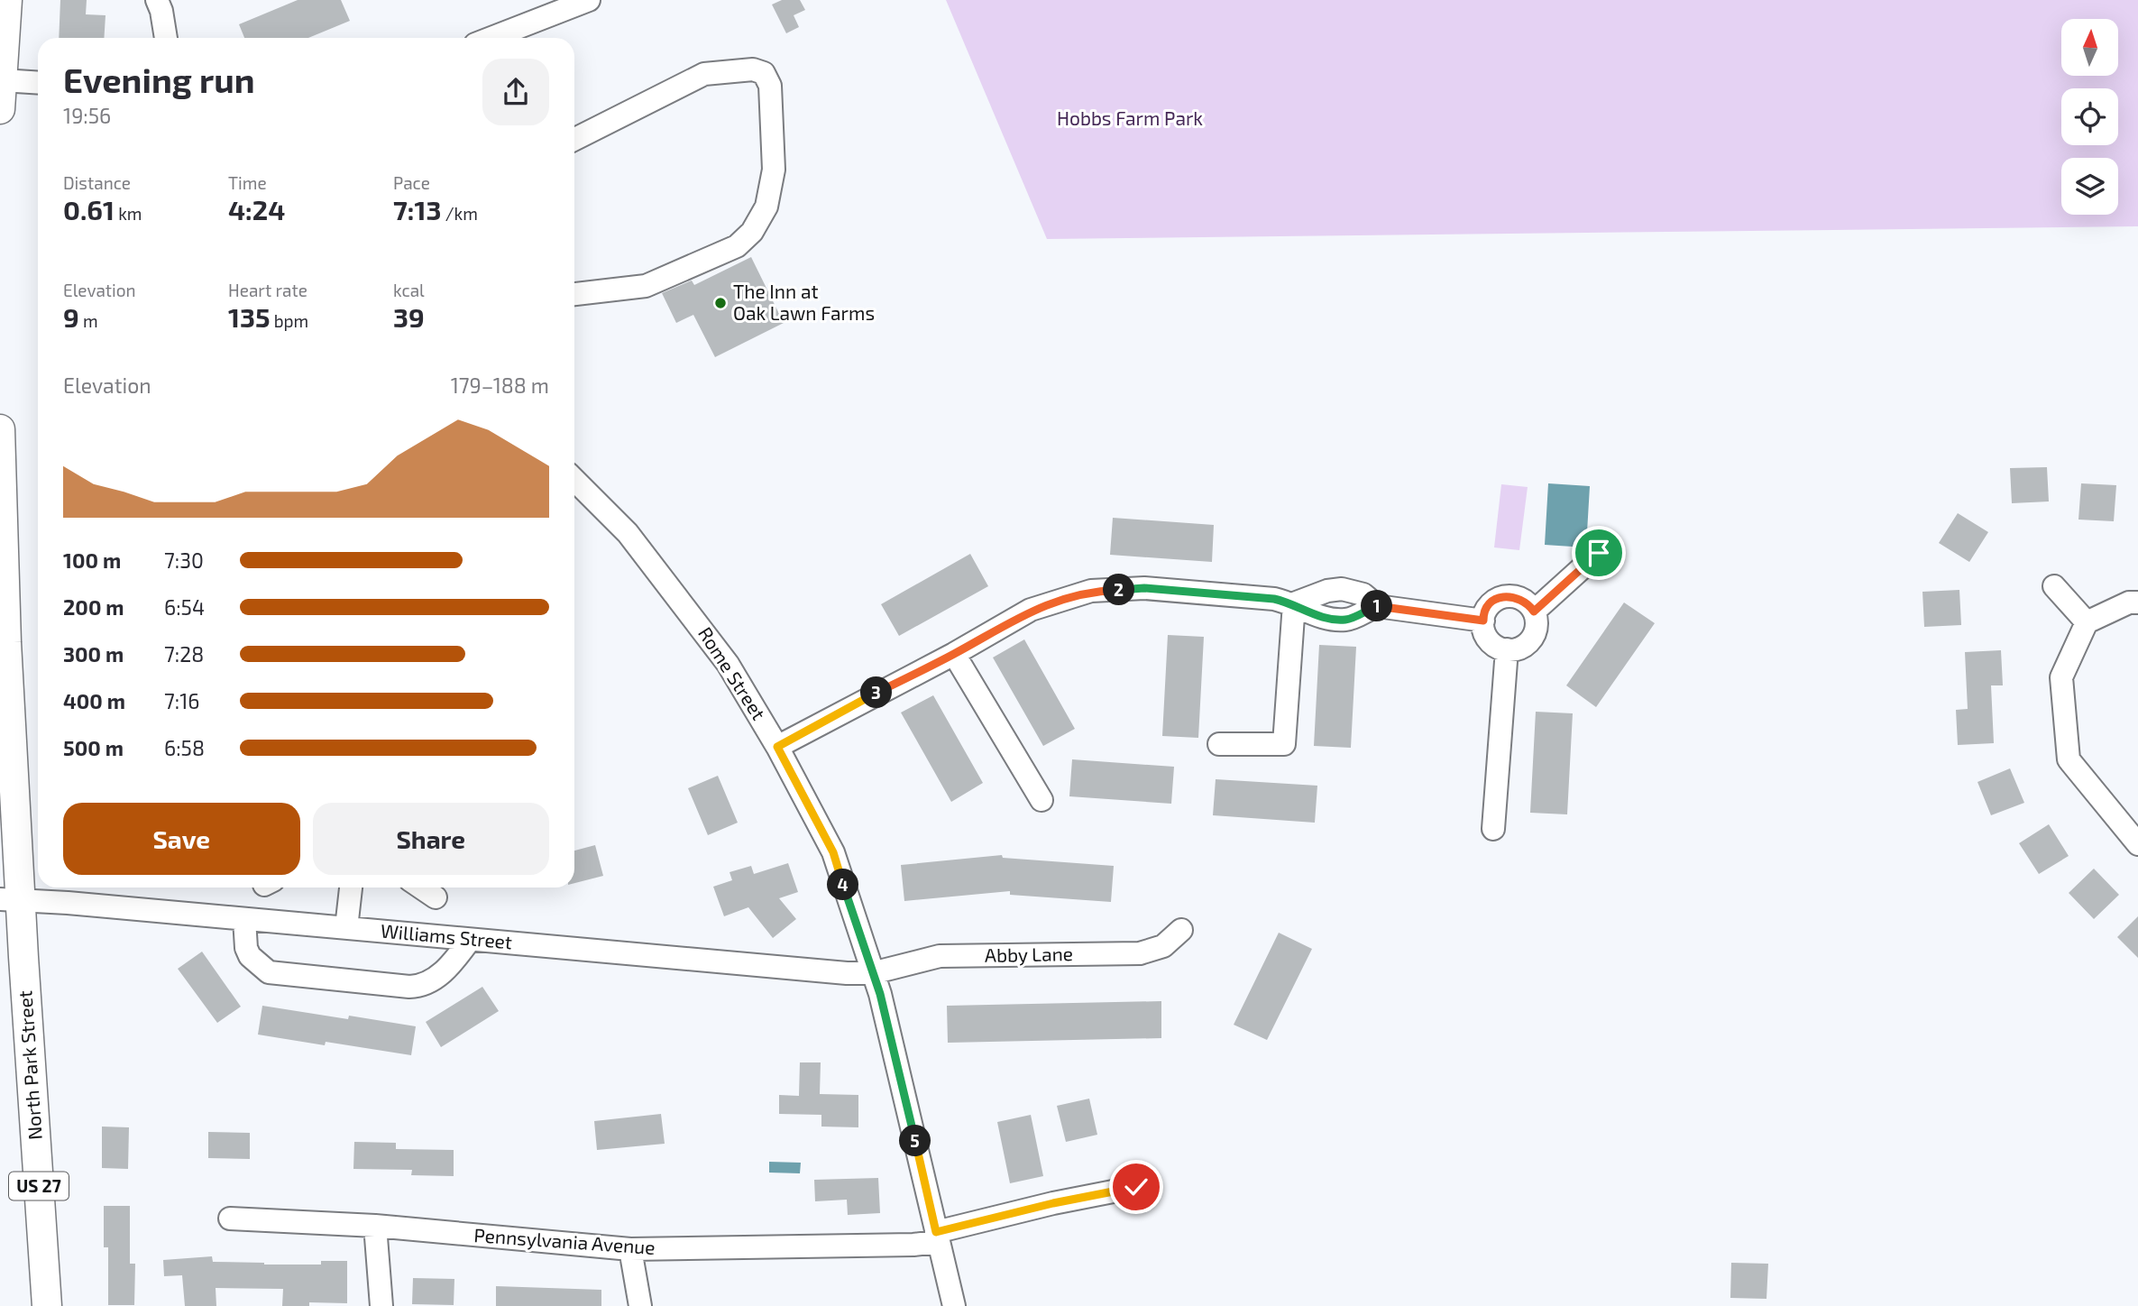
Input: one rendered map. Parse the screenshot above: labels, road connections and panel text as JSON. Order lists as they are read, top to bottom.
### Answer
{
  "streets": {
    "main road": ["North Park Street", "US 27"],
    "street": [
      "Rome Street",
      "Williams Street",
      "Abby Lane",
      "Pennsylvania Avenue"
    ]
  },
  "crossings": [
    ["Rome Street", "Williams Street"],
    ["Rome Street", "Abby Lane"],
    ["Rome Street", "Pennsylvania Avenue"],
    ["Williams Street", "Abby Lane"],
    ["Williams Street", "North Park Street"],
    ["Williams Street", "US 27"],
    ["North Park Street", "US 27"]
  ],
  "parks": ["Hobbs Farm Park"],
  "places": ["The Inn at Oak Lawn Farms"],
  "north": "top",
  "page": {
    "heading": ["Evening run", "19:56"],
    "stats": [
      ["Distance", "0.61 km"],
      ["Time", "4:24"],
      ["Pace", "7:13 /km"],
      ["Elevation", "9 m"],
      ["Heart rate", "135 bpm"],
      ["kcal", "39"]
    ],
    "chart": ["Elevation", "179–188 m"],
    "list": [
      {
        "name": "100 m",
        "note": "7:30"
      },
      {
        "name": "200 m",
        "note": "6:54"
      },
      {
        "name": "300 m",
        "note": "7:28"
      },
      {
        "name": "400 m",
        "note": "7:16"
      },
      {
        "name": "500 m",
        "note": "6:58"
      }
    ],
    "pins": [
      "2",
      "1",
      "3",
      "4",
      "5"
    ],
    "buttons": ["Save", "Share"]
  }
}
